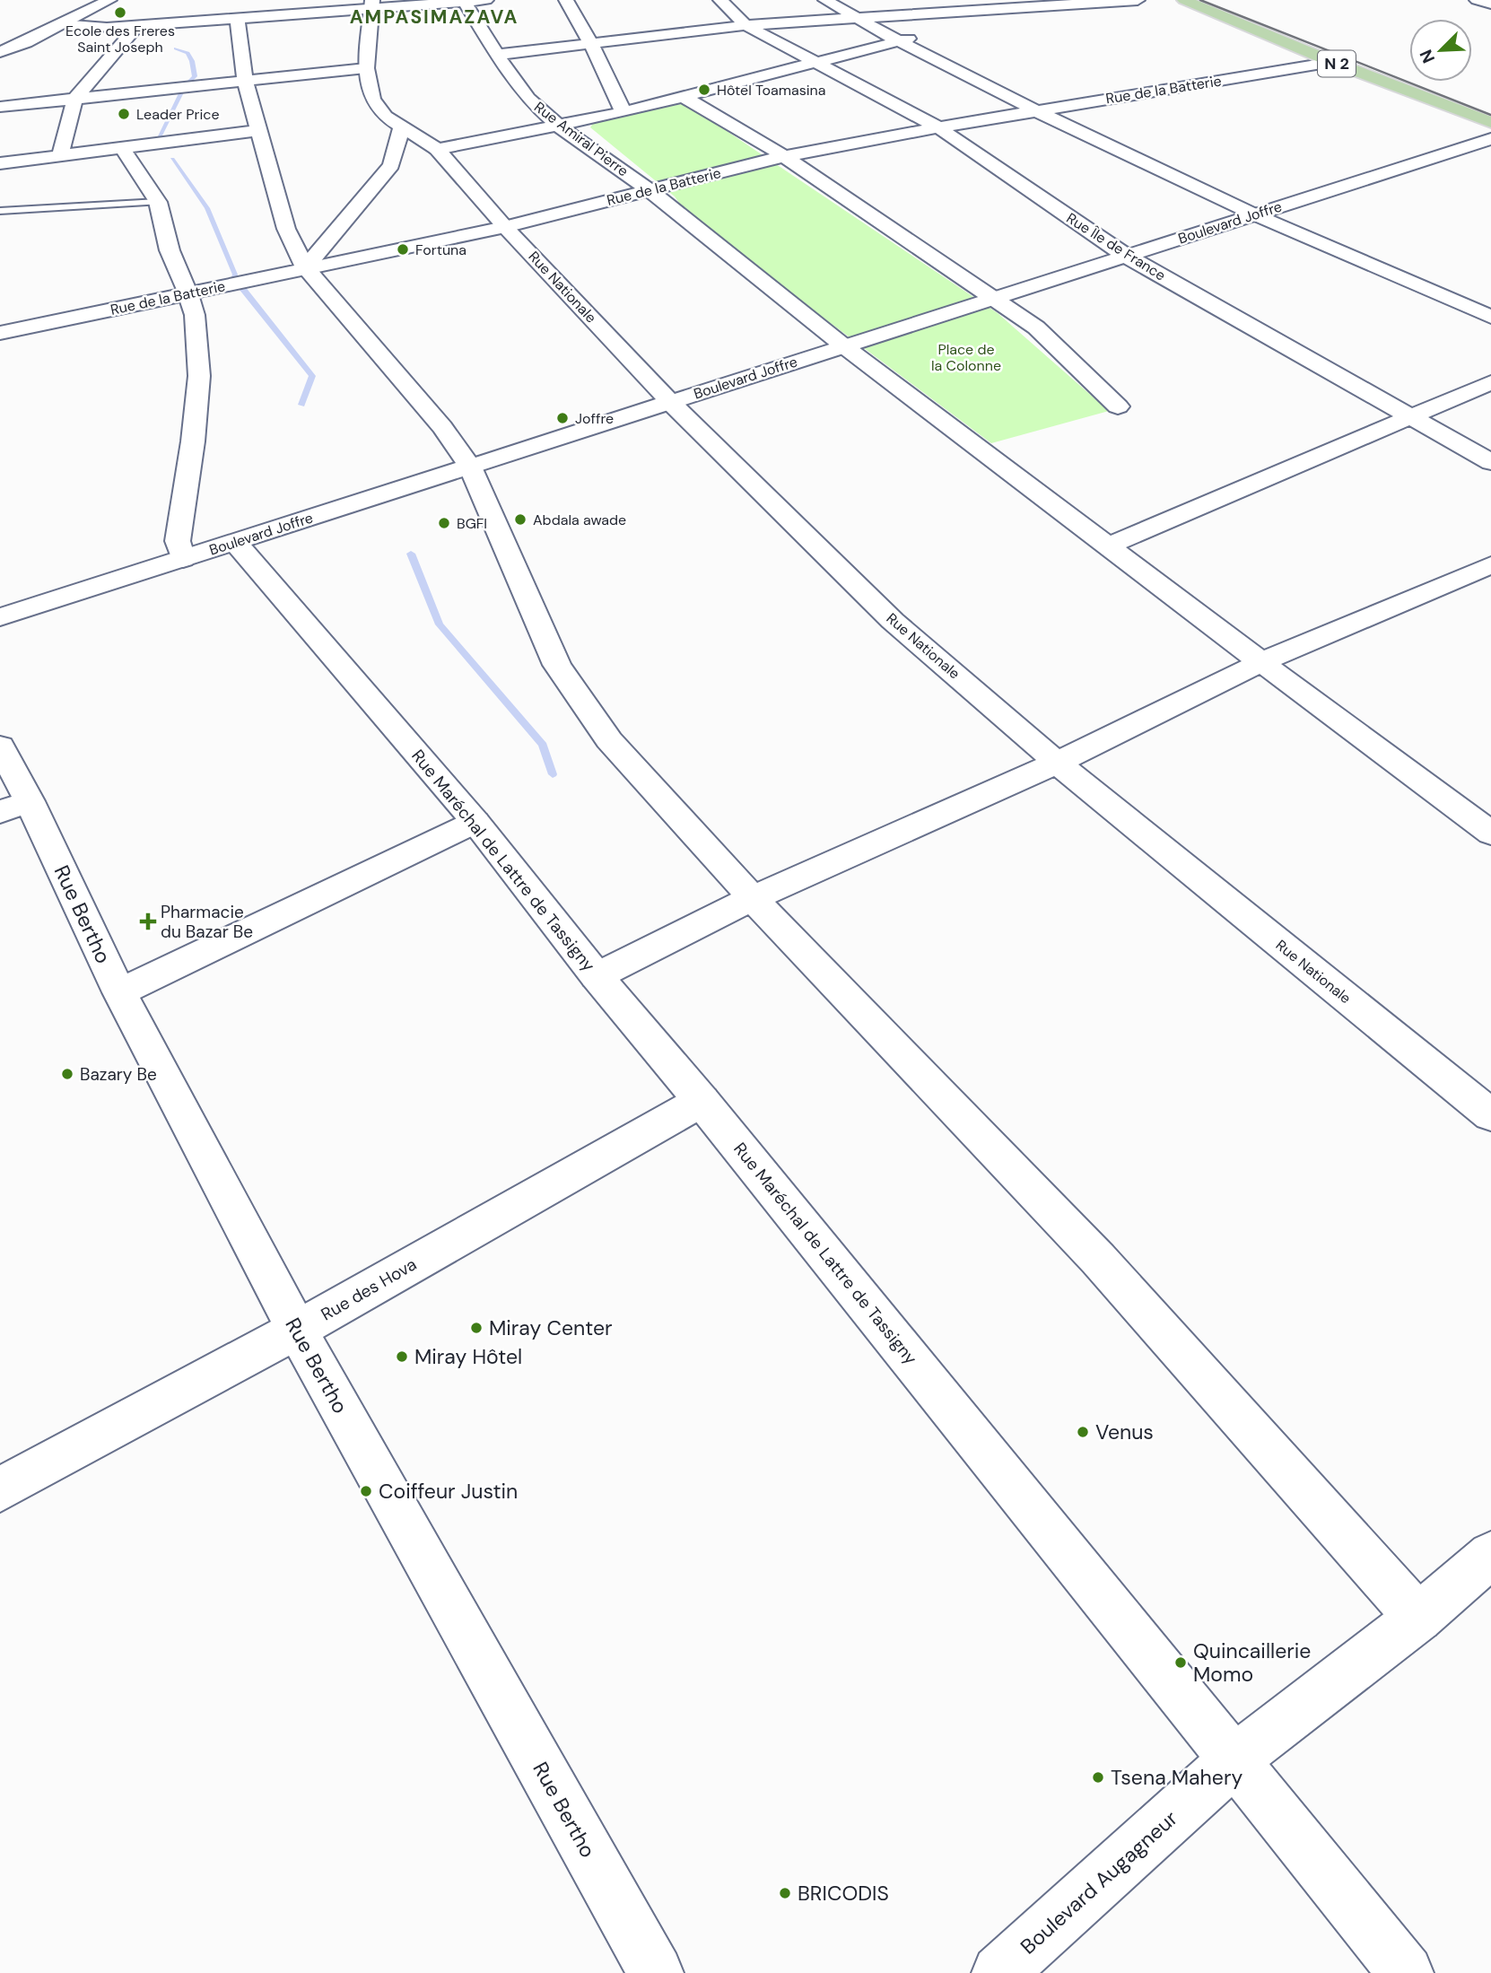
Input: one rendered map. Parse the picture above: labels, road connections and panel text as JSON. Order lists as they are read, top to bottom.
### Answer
{
  "streets": {
    "main road": ["N 2"],
    "street": [
      "Rue de la Batterie",
      "Rue Amiral Pierre",
      "Boulevard Joffre",
      "Rue Île de France",
      "Rue Nationale",
      "Rue Maréchal de Lattre de Tassigny",
      "Rue Bertho",
      "Rue des Hova",
      "Boulevard Augagneur"
    ]
  },
  "crossings": [
    ["N 2", "Rue de la Batterie"],
    ["Rue de la Batterie", "Rue Amiral Pierre"],
    ["Rue de la Batterie", "Rue Île de France"],
    ["Rue de la Batterie", "Rue Nationale"],
    ["Rue Amiral Pierre", "Boulevard Joffre"],
    ["Boulevard Joffre", "Rue Île de France"],
    ["Boulevard Joffre", "Rue Nationale"],
    ["Boulevard Joffre", "Rue Maréchal de Lattre de Tassigny"],
    ["Rue Maréchal de Lattre de Tassigny", "Rue des Hova"],
    ["Rue Maréchal de Lattre de Tassigny", "Boulevard Augagneur"],
    ["Rue Bertho", "Rue des Hova"]
  ],
  "districts": ["AMPASIMAZAVA"],
  "parks": ["Place de la Colonne"],
  "places": {
    "other": [
      "Ecole des Freres Saint Joseph",
      "Hôtel Toamasina",
      "Leader Price",
      "Fortuna",
      "Joffre",
      "Abdala awade",
      "BGFI",
      "Bazary Be",
      "Miray Center",
      "Miray Hôtel",
      "Venus",
      "Coiffeur Justin",
      "Quincaillerie Momo",
      "Tsena Mahery",
      "BRICODIS"
    ],
    "health": ["Pharmacie du Bazar Be"]
  },
  "north": "bottom left"
}
